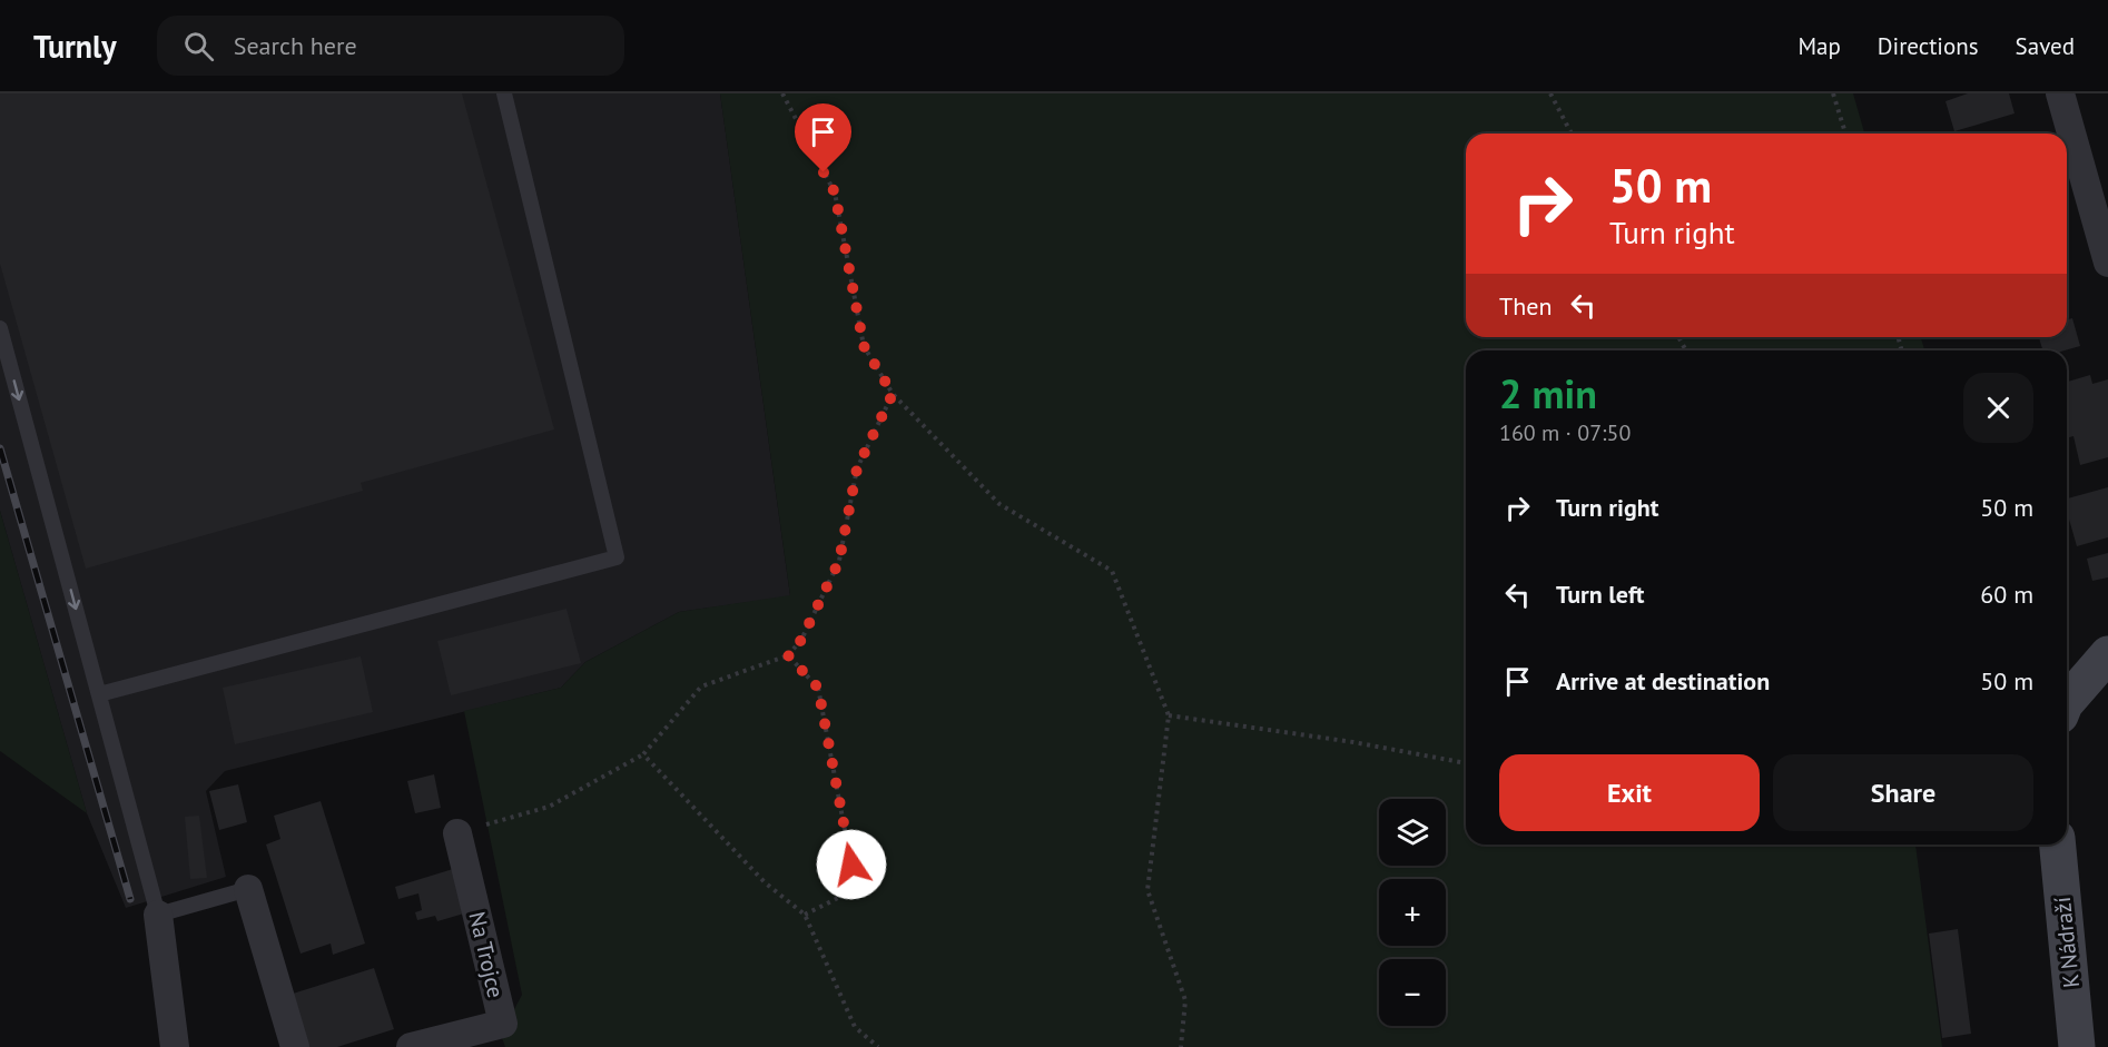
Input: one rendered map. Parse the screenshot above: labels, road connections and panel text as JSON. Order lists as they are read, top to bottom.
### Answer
{
  "streets": {
    "main road": ["K Nádraží"],
    "street": ["Na Trojce"]
  },
  "page": {
    "header": "Turnly",
    "search": "Search here",
    "nav": ["Map", "Directions", "Saved"],
    "turn": ["50 m", "Turn right"],
    "then": "Then",
    "heading": ["2 min", "160 m · 07:50"],
    "list": [
      {
        "name": "Turn right",
        "value": "50 m"
      },
      {
        "name": "Turn left",
        "value": "60 m"
      },
      {
        "name": "Arrive at destination",
        "value": "50 m"
      }
    ],
    "buttons": ["Exit", "Share"],
    "map_buttons": ["+", "−"]
  }
}
